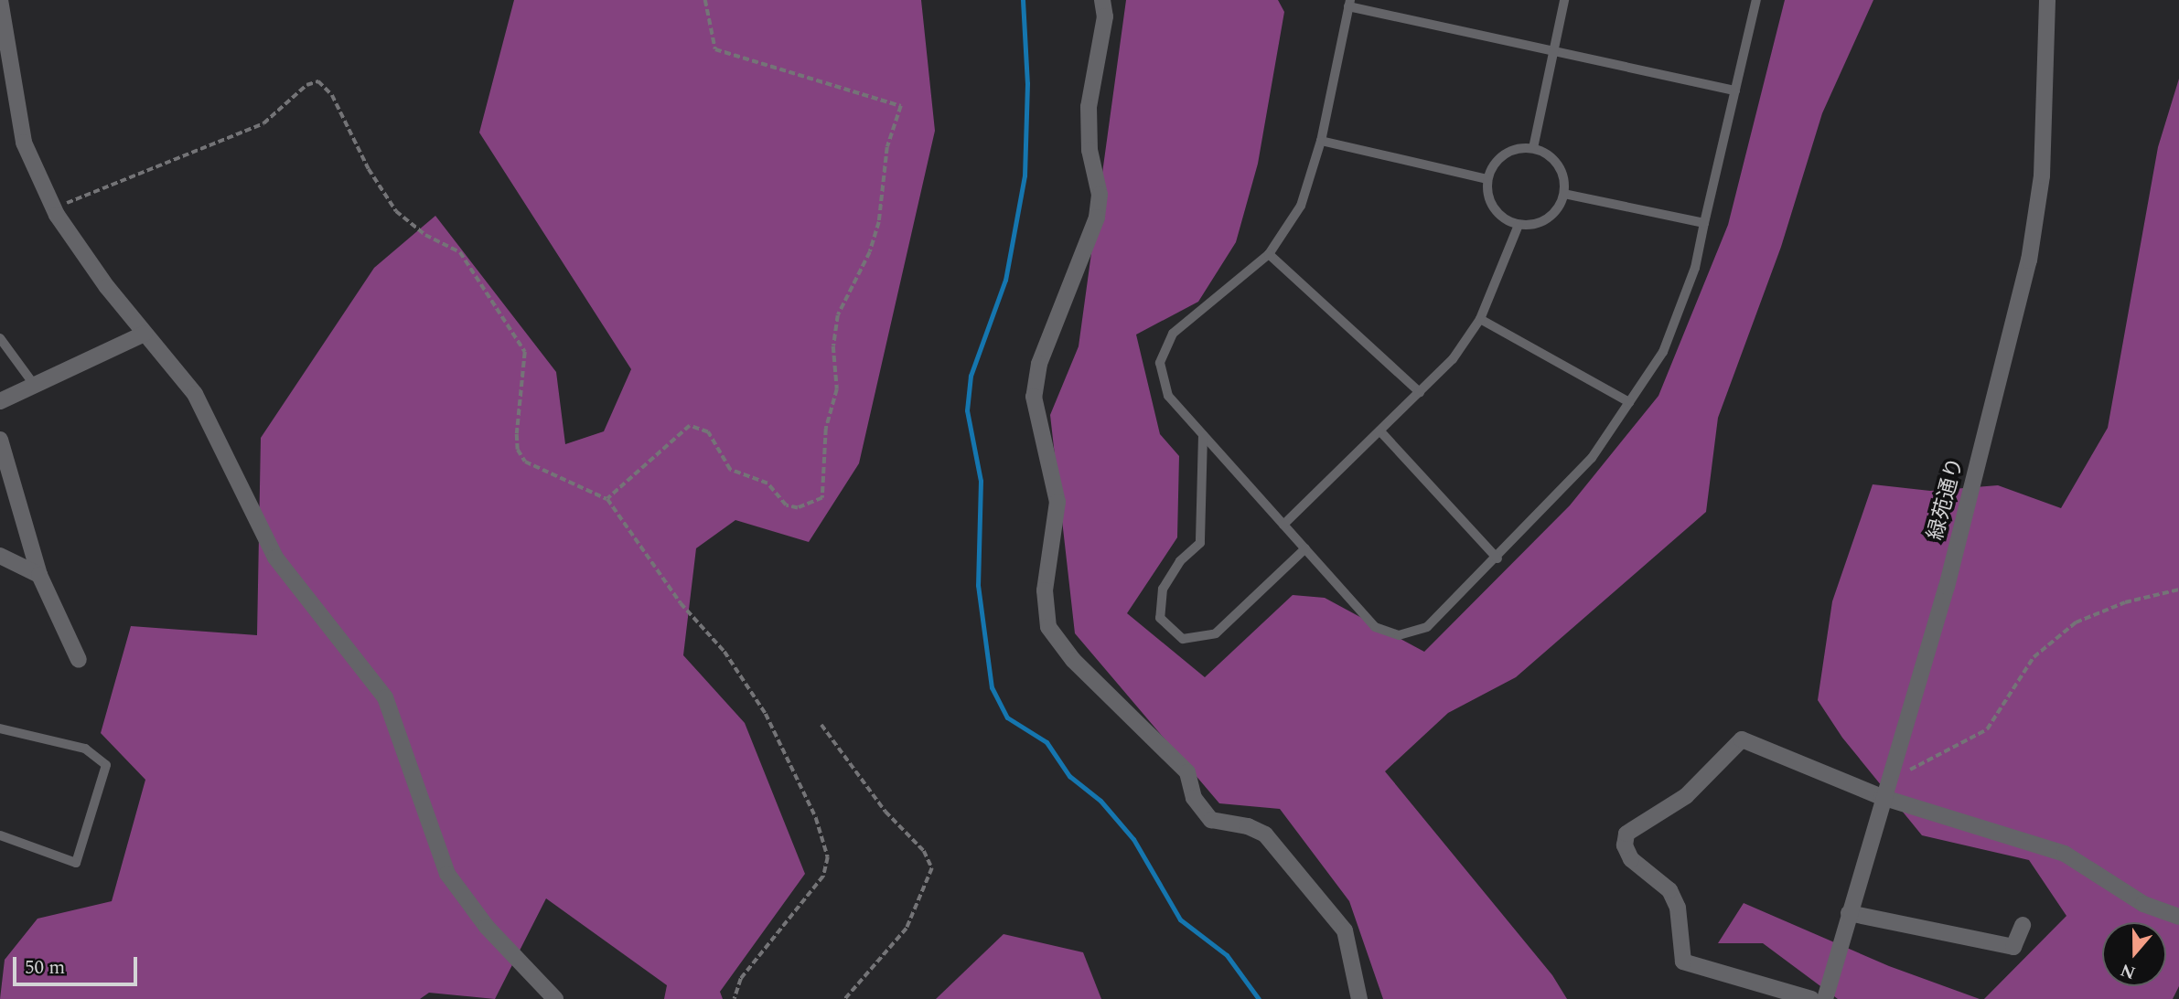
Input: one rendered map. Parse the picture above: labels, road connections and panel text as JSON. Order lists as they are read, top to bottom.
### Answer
{
  "streets": {
    "street": ["緑苑通り"]
  },
  "scale_bar": "50 m",
  "north": "bottom"
}
